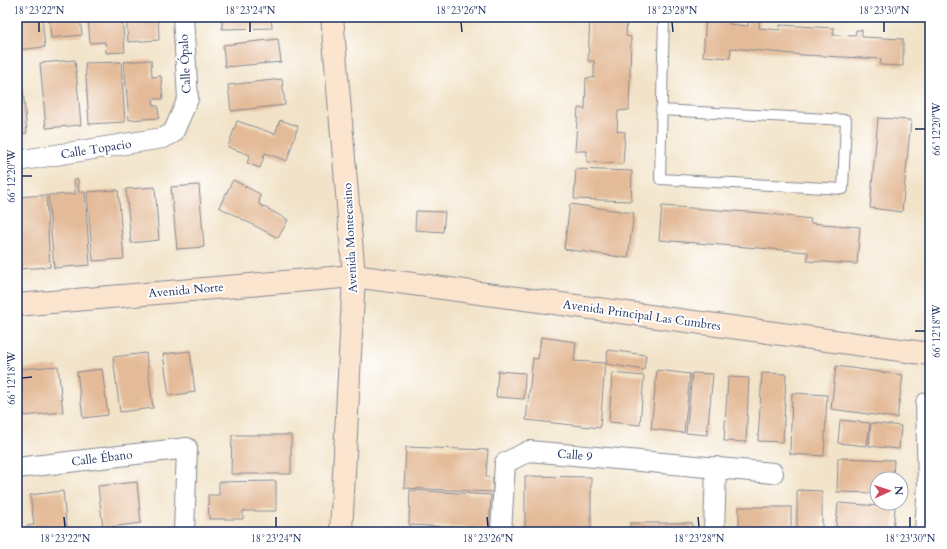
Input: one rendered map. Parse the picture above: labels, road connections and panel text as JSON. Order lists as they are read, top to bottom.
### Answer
{
  "streets": {
    "street": [
      "Calle Ópalo",
      "Calle Topacio",
      "Avenida Montecasino",
      "Avenida Norte",
      "Avenida Principal Las Cumbres",
      "Calle 9",
      "Calle Ébano"
    ]
  },
  "crossings": [
    ["Calle Ópalo", "Calle Topacio"],
    ["Avenida Montecasino", "Avenida Norte"],
    ["Avenida Montecasino", "Avenida Principal Las Cumbres"],
    ["Avenida Norte", "Avenida Principal Las Cumbres"]
  ],
  "north": "right",
  "coordinates": [
    "18°23'22\"N",
    "18°23'24\"N",
    "18°23'26\"N",
    "18°23'28\"N",
    "18°23'30\"N",
    "66°12'20\"W",
    "66°12'18\"W"
  ]
}
